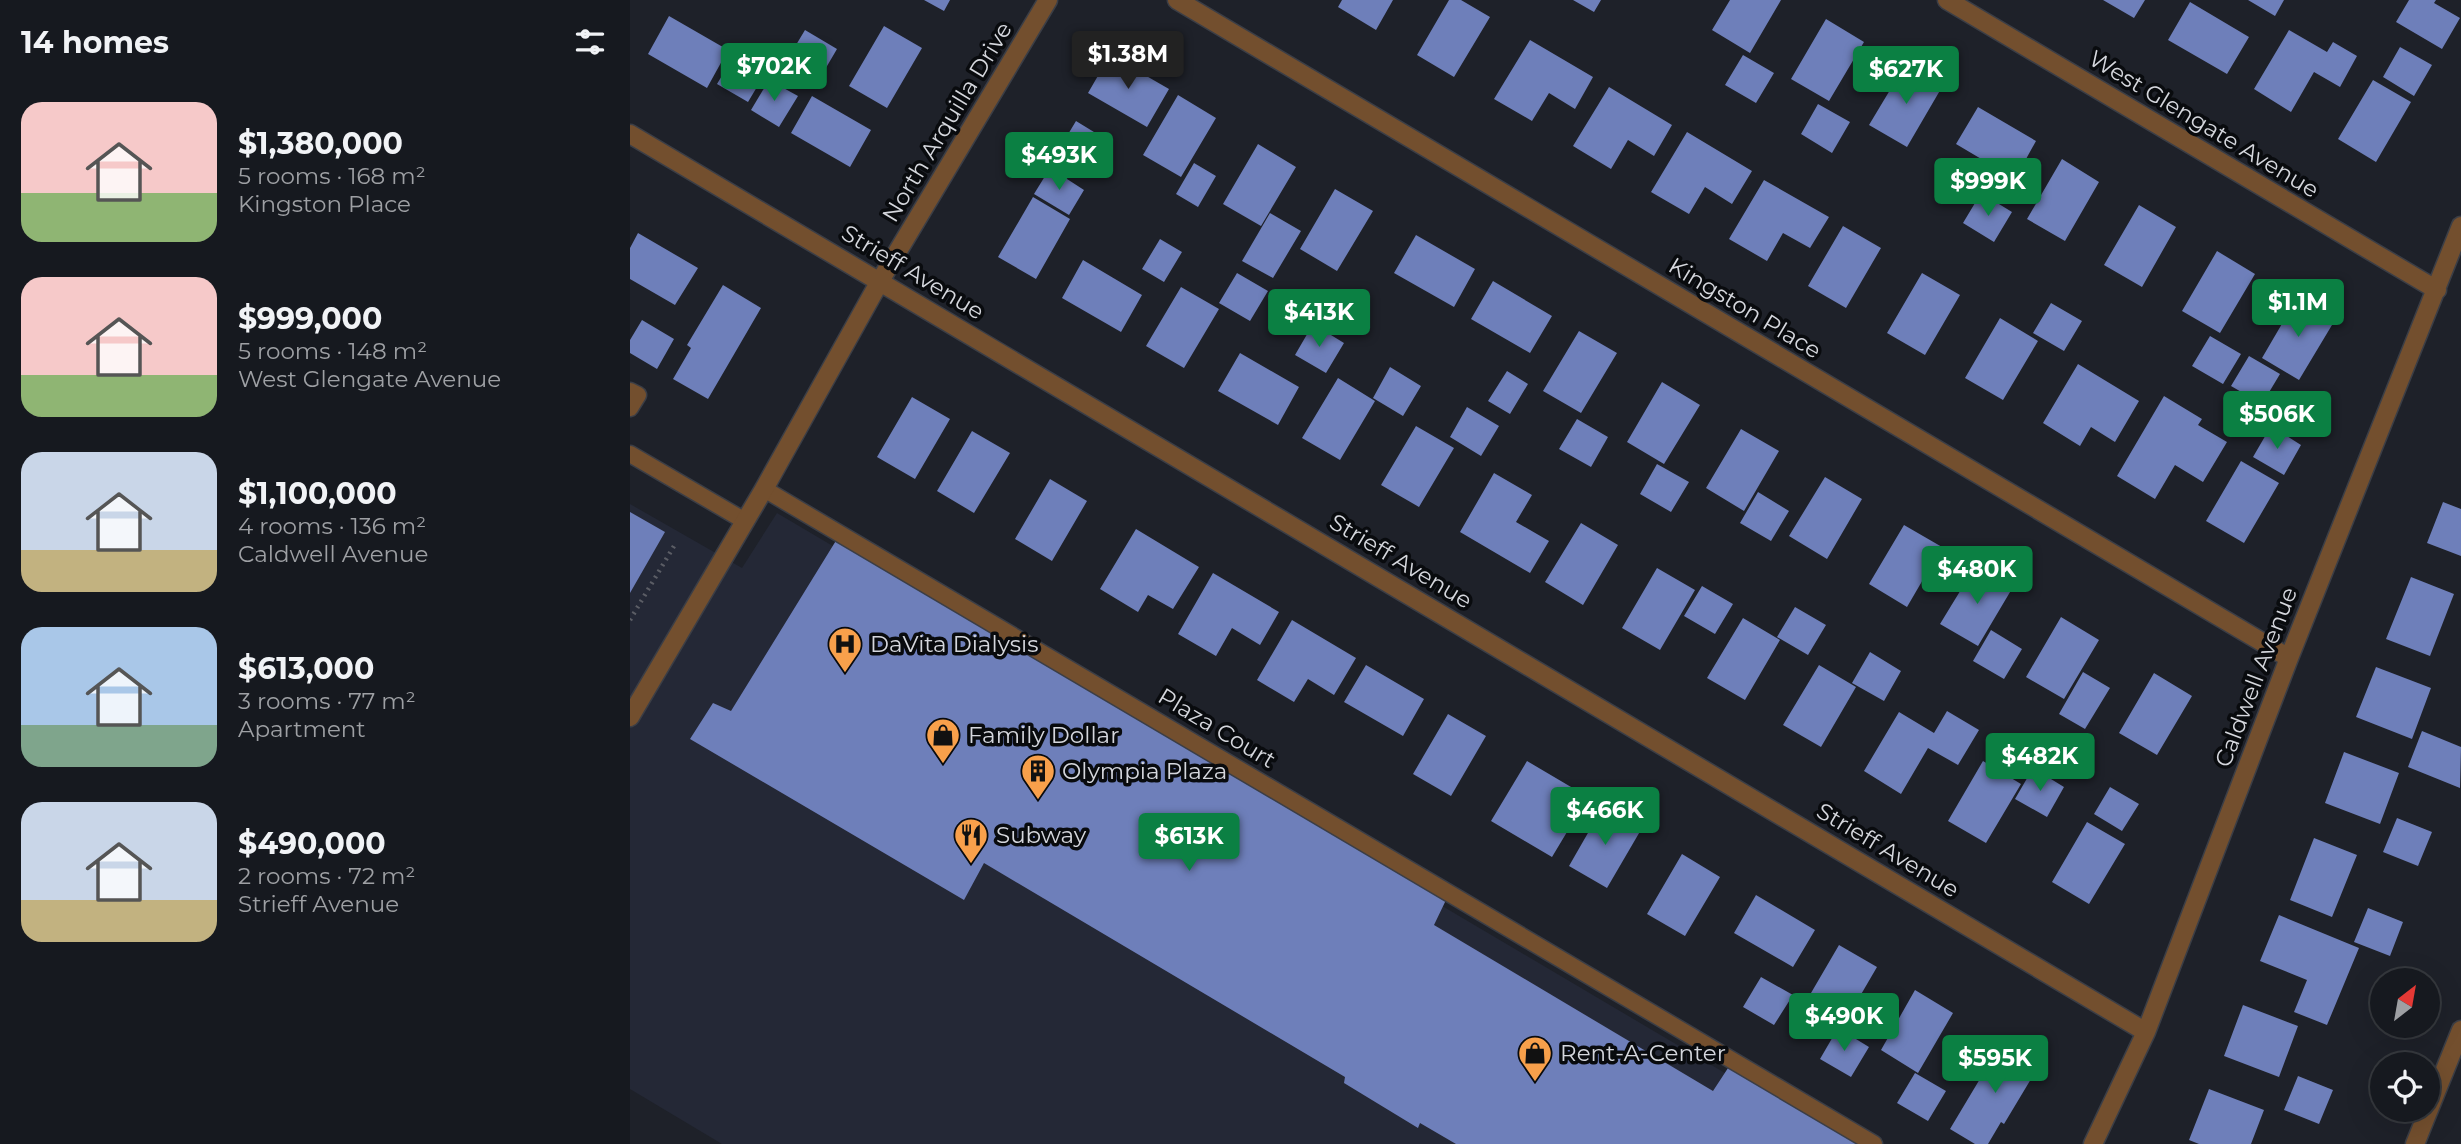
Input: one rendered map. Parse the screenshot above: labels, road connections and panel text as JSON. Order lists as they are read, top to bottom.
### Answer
{
  "streets": {
    "street": [
      "North Arquilla Drive",
      "West Glengate Avenue",
      "Strieff Avenue",
      "Kingston Place",
      "Caldwell Avenue"
    ],
    "lane": ["Plaza Court"]
  },
  "crossings": [
    ["North Arquilla Drive", "Strieff Avenue"],
    ["North Arquilla Drive", "Plaza Court"],
    ["West Glengate Avenue", "Caldwell Avenue"],
    ["Strieff Avenue", "Caldwell Avenue"],
    ["Kingston Place", "Caldwell Avenue"]
  ],
  "places": {
    "hospital": ["DaVita Dialysis"],
    "shop": ["Family Dollar", "Rent-A-Center"],
    "building": ["Olympia Plaza"],
    "restaurant": ["Subway"]
  },
  "north": "top right",
  "page": {
    "heading": "14 homes",
    "price": [
      "$1.38M",
      "$702K",
      "$627K",
      "$493K",
      "$999K",
      "$1.1M",
      "$413K",
      "$506K",
      "$480K",
      "$482K",
      "$466K",
      "$613K",
      "$490K",
      "$595K"
    ],
    "list": [
      {
        "name": "$1,380,000",
        "note": "5 rooms · 168 m² · Kingston Place"
      },
      {
        "name": "$999,000",
        "note": "5 rooms · 148 m² · West Glengate Avenue"
      },
      {
        "name": "$1,100,000",
        "note": "4 rooms · 136 m² · Caldwell Avenue"
      },
      {
        "name": "$613,000",
        "note": "3 rooms · 77 m² · Apartment"
      },
      {
        "name": "$490,000",
        "note": "2 rooms · 72 m² · Strieff Avenue"
      }
    ]
  }
}
